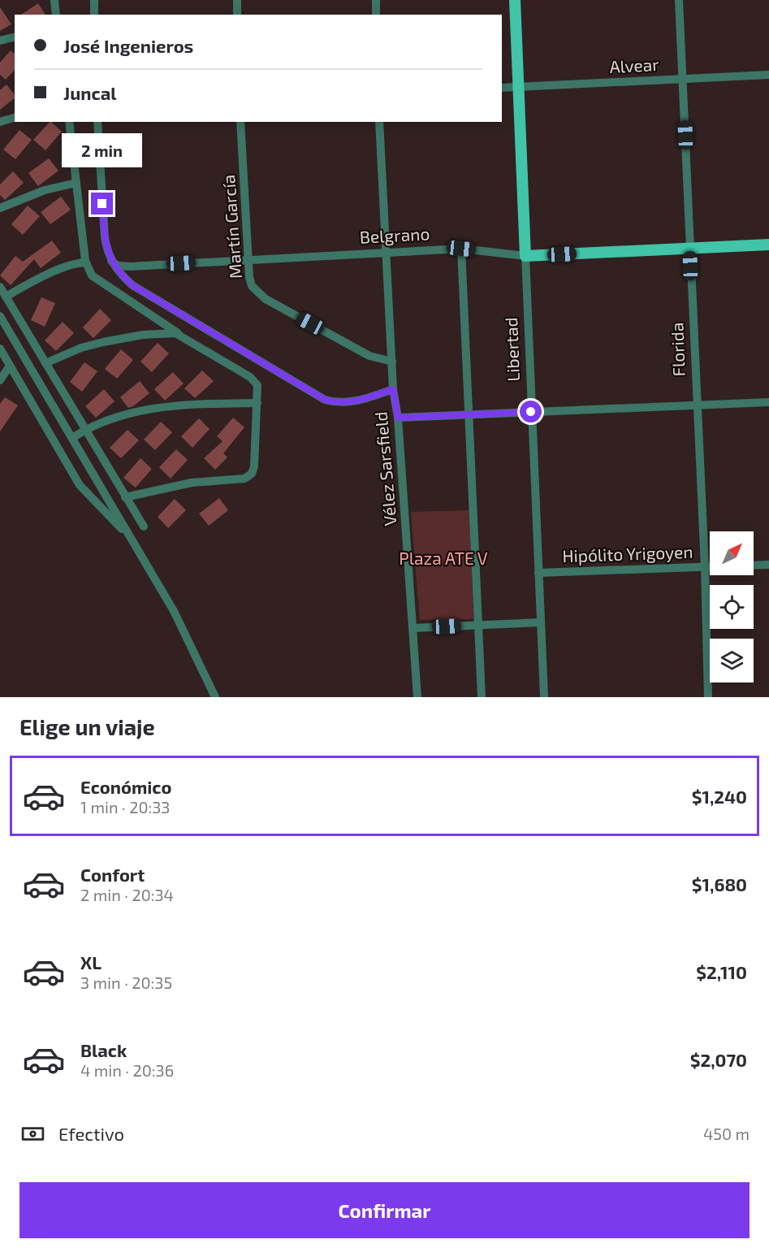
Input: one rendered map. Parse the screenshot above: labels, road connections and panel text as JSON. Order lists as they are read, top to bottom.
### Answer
{
  "streets": {
    "main road": ["Belgrano", "Libertad"],
    "street": [
      "Alvear",
      "Martín García",
      "Florida",
      "Vélez Sarsfield",
      "Hipólito Yrigoyen"
    ]
  },
  "crossings": [
    ["Alvear", "Libertad"],
    ["Alvear", "Florida"],
    ["Martín García", "Belgrano"],
    ["Martín García", "Vélez Sarsfield"],
    ["Belgrano", "Libertad"],
    ["Belgrano", "Florida"],
    ["Belgrano", "Vélez Sarsfield"],
    ["Libertad", "Hipólito Yrigoyen"],
    ["Florida", "Hipólito Yrigoyen"]
  ],
  "parks": ["Plaza ATE V"],
  "north": "top right",
  "page": {
    "banner": ["José Ingenieros", "Juncal"],
    "bubble": "2 min",
    "heading": "Elige un viaje",
    "list": [
      {
        "name": "Económico",
        "note": "1 min · 20:33",
        "value": "$1,240"
      },
      {
        "name": "Confort",
        "note": "2 min · 20:34",
        "value": "$1,680"
      },
      {
        "name": "XL",
        "note": "3 min · 20:35",
        "value": "$2,110"
      },
      {
        "name": "Black",
        "note": "4 min · 20:36",
        "value": "$2,070"
      }
    ],
    "pay": ["Efectivo", "450 m"],
    "buttons": "Confirmar"
  }
}
